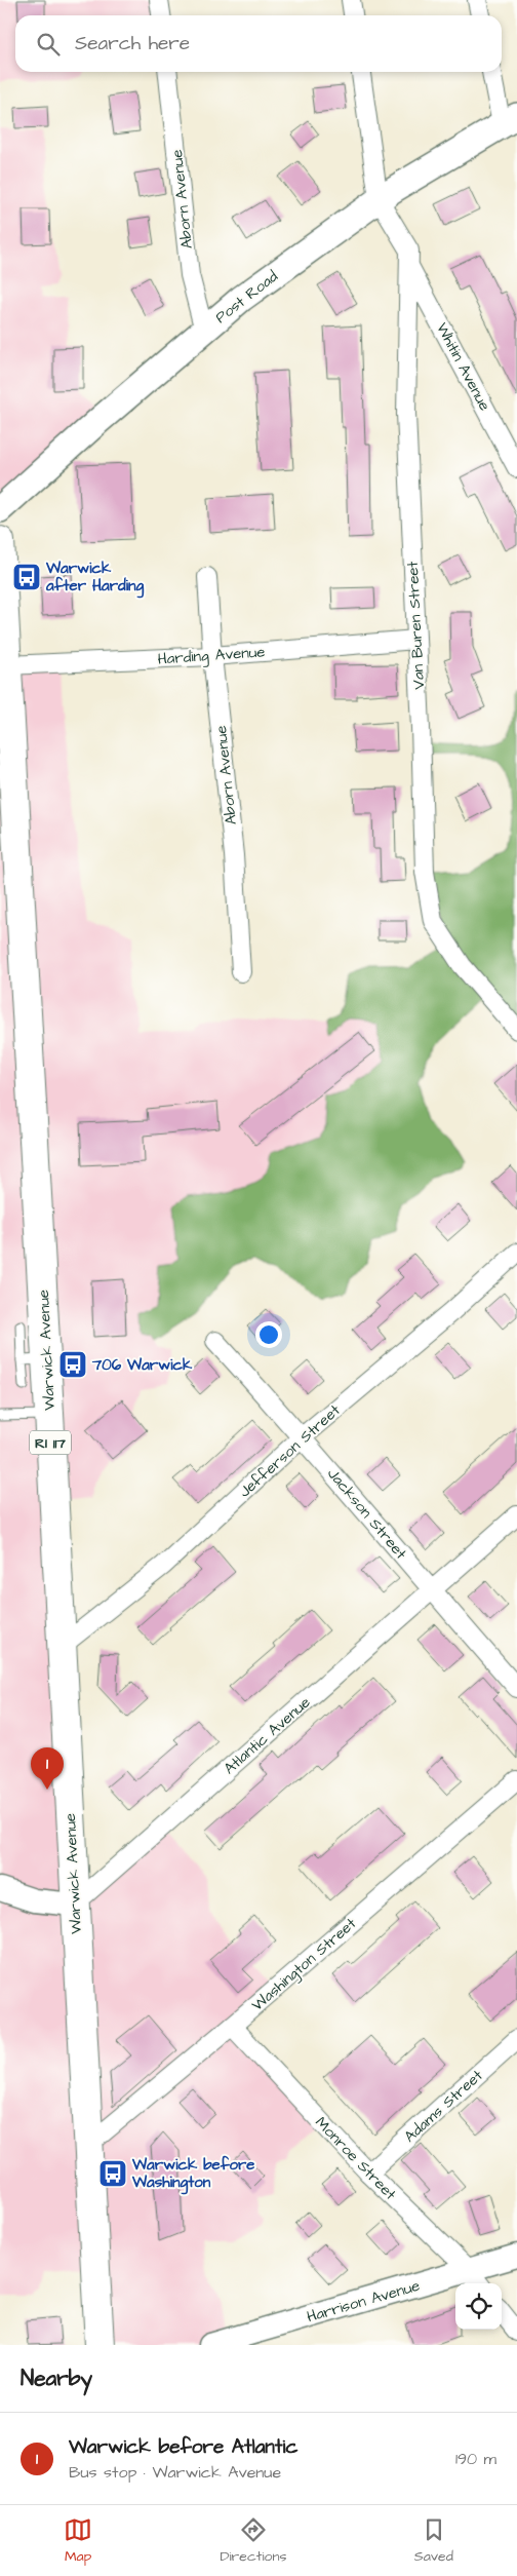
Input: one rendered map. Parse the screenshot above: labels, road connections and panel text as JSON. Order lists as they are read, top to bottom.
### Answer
{
  "streets": {
    "main road": ["Post Road", "Warwick Avenue", "RI 117"],
    "street": [
      "Aborn Avenue",
      "Whitin Avenue",
      "Van Buren Street",
      "Harding Avenue",
      "Jefferson Street",
      "Jackson Street",
      "Atlantic Avenue",
      "Washington Street",
      "Adams Street",
      "Monroe Street",
      "Harrison Avenue"
    ]
  },
  "crossings": [
    ["Aborn Avenue", "Post Road"],
    ["Aborn Avenue", "Harding Avenue"],
    ["Post Road", "Van Buren Street"],
    ["Whitin Avenue", "Van Buren Street"],
    ["Van Buren Street", "Harding Avenue"],
    ["Harding Avenue", "Warwick Avenue"],
    ["Warwick Avenue", "Jefferson Street"],
    ["Warwick Avenue", "Atlantic Avenue"],
    ["Warwick Avenue", "Washington Street"],
    ["Jefferson Street", "Jackson Street"],
    ["Jackson Street", "Atlantic Avenue"],
    ["Washington Street", "Monroe Street"],
    ["Adams Street", "Monroe Street"],
    ["Monroe Street", "Harrison Avenue"]
  ],
  "places": {
    "bus stop": ["Warwick after Harding", "706 Warwick", "Warwick before Washington"]
  },
  "page": {
    "search": "Search here",
    "pins": "1",
    "heading": "Nearby",
    "list": [
      {
        "mark": "1",
        "name": "Warwick before Atlantic",
        "note": "Bus stop · Warwick Avenue",
        "value": "190 m"
      }
    ],
    "nav": ["Map", "Directions", "Saved"]
  }
}
